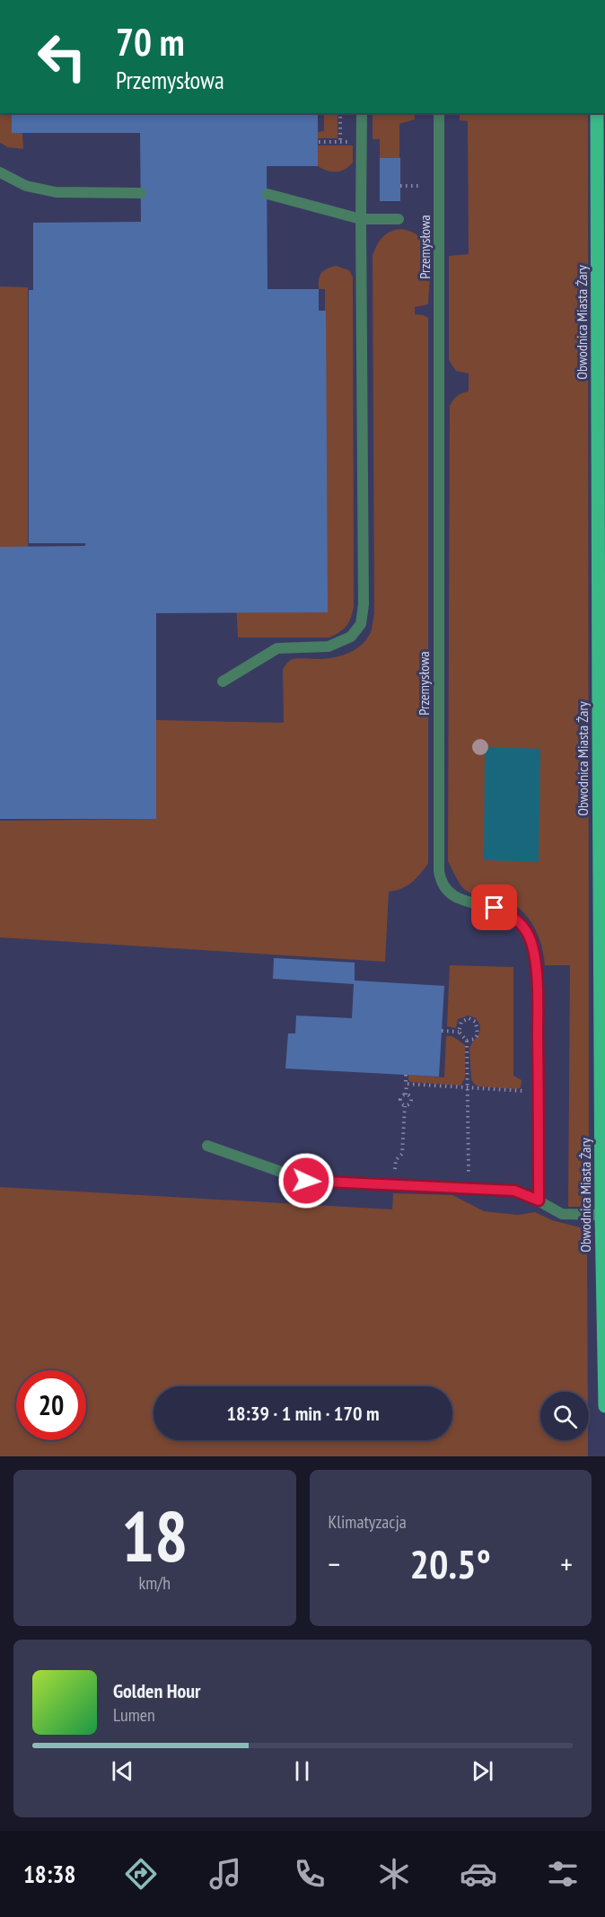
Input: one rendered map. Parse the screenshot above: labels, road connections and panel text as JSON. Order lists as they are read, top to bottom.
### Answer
{
  "streets": {
    "main road": ["Obwodnica Miasta Żary"],
    "street": ["Przemysłowa"]
  },
  "page": {
    "turn": ["70 m", "Przemysłowa"],
    "limit": "20",
    "trip": "18:39 · 1 min · 170 m",
    "tile": [
      ["18", "km/h"],
      "Klimatyzacja"
    ],
    "heat": ["−", "20.5°", "+"],
    "song": ["Golden Hour", "Lumen"],
    "tabs": "18:38"
  }
}
